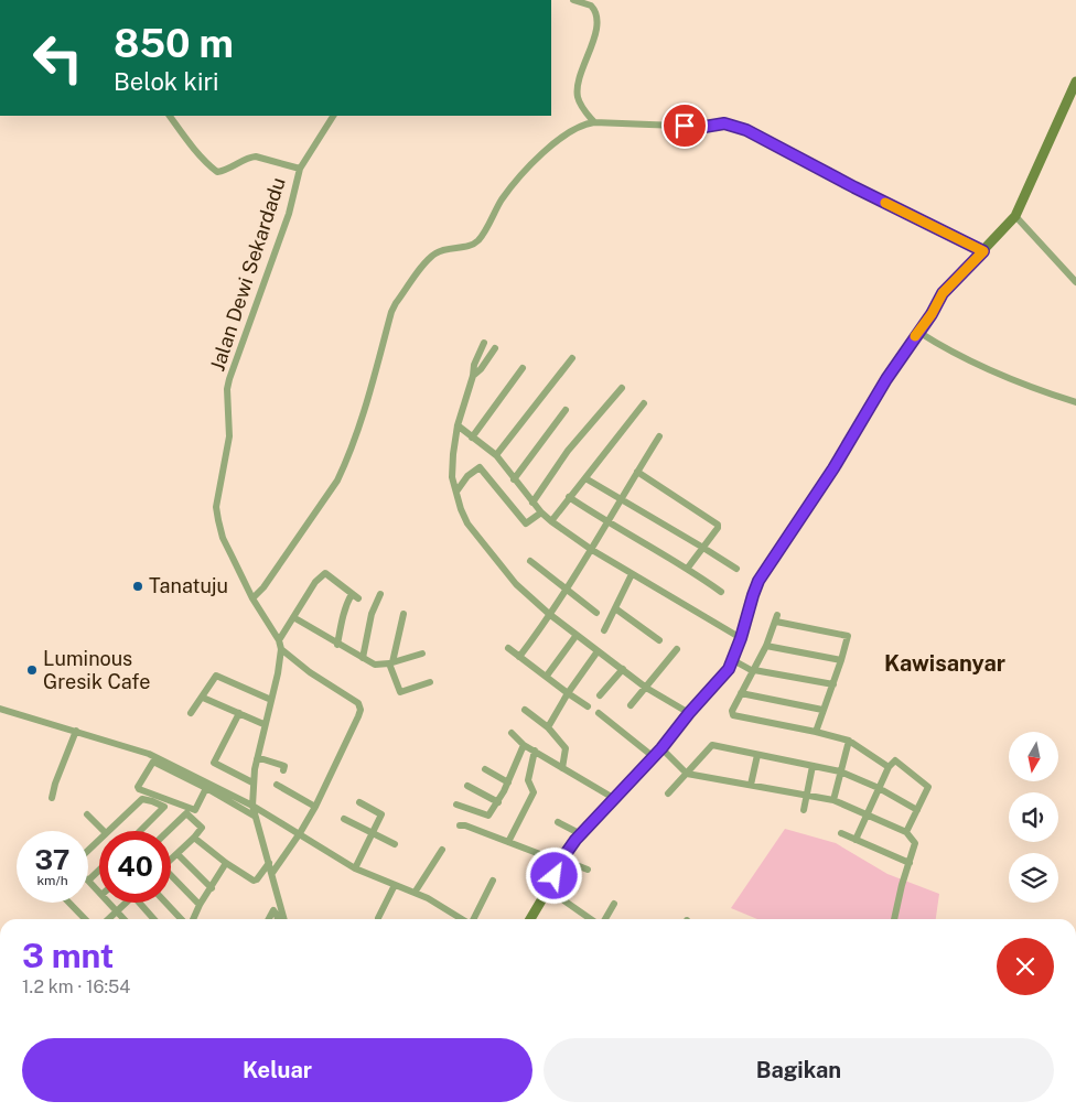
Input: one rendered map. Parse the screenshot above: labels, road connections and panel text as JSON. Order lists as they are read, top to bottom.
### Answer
{
  "streets": {
    "street": ["Jalan Dewi Sekardadu"]
  },
  "districts": ["Kawisanyar"],
  "places": ["Tanatuju", "Luminous Gresik Cafe"],
  "north": "bottom",
  "page": {
    "turn": ["850 m", "Belok kiri"],
    "speed": "37 km/h",
    "limit": "40",
    "heading": ["3 mnt", "1.2 km · 16:54"],
    "buttons": ["Keluar", "Bagikan"]
  }
}
